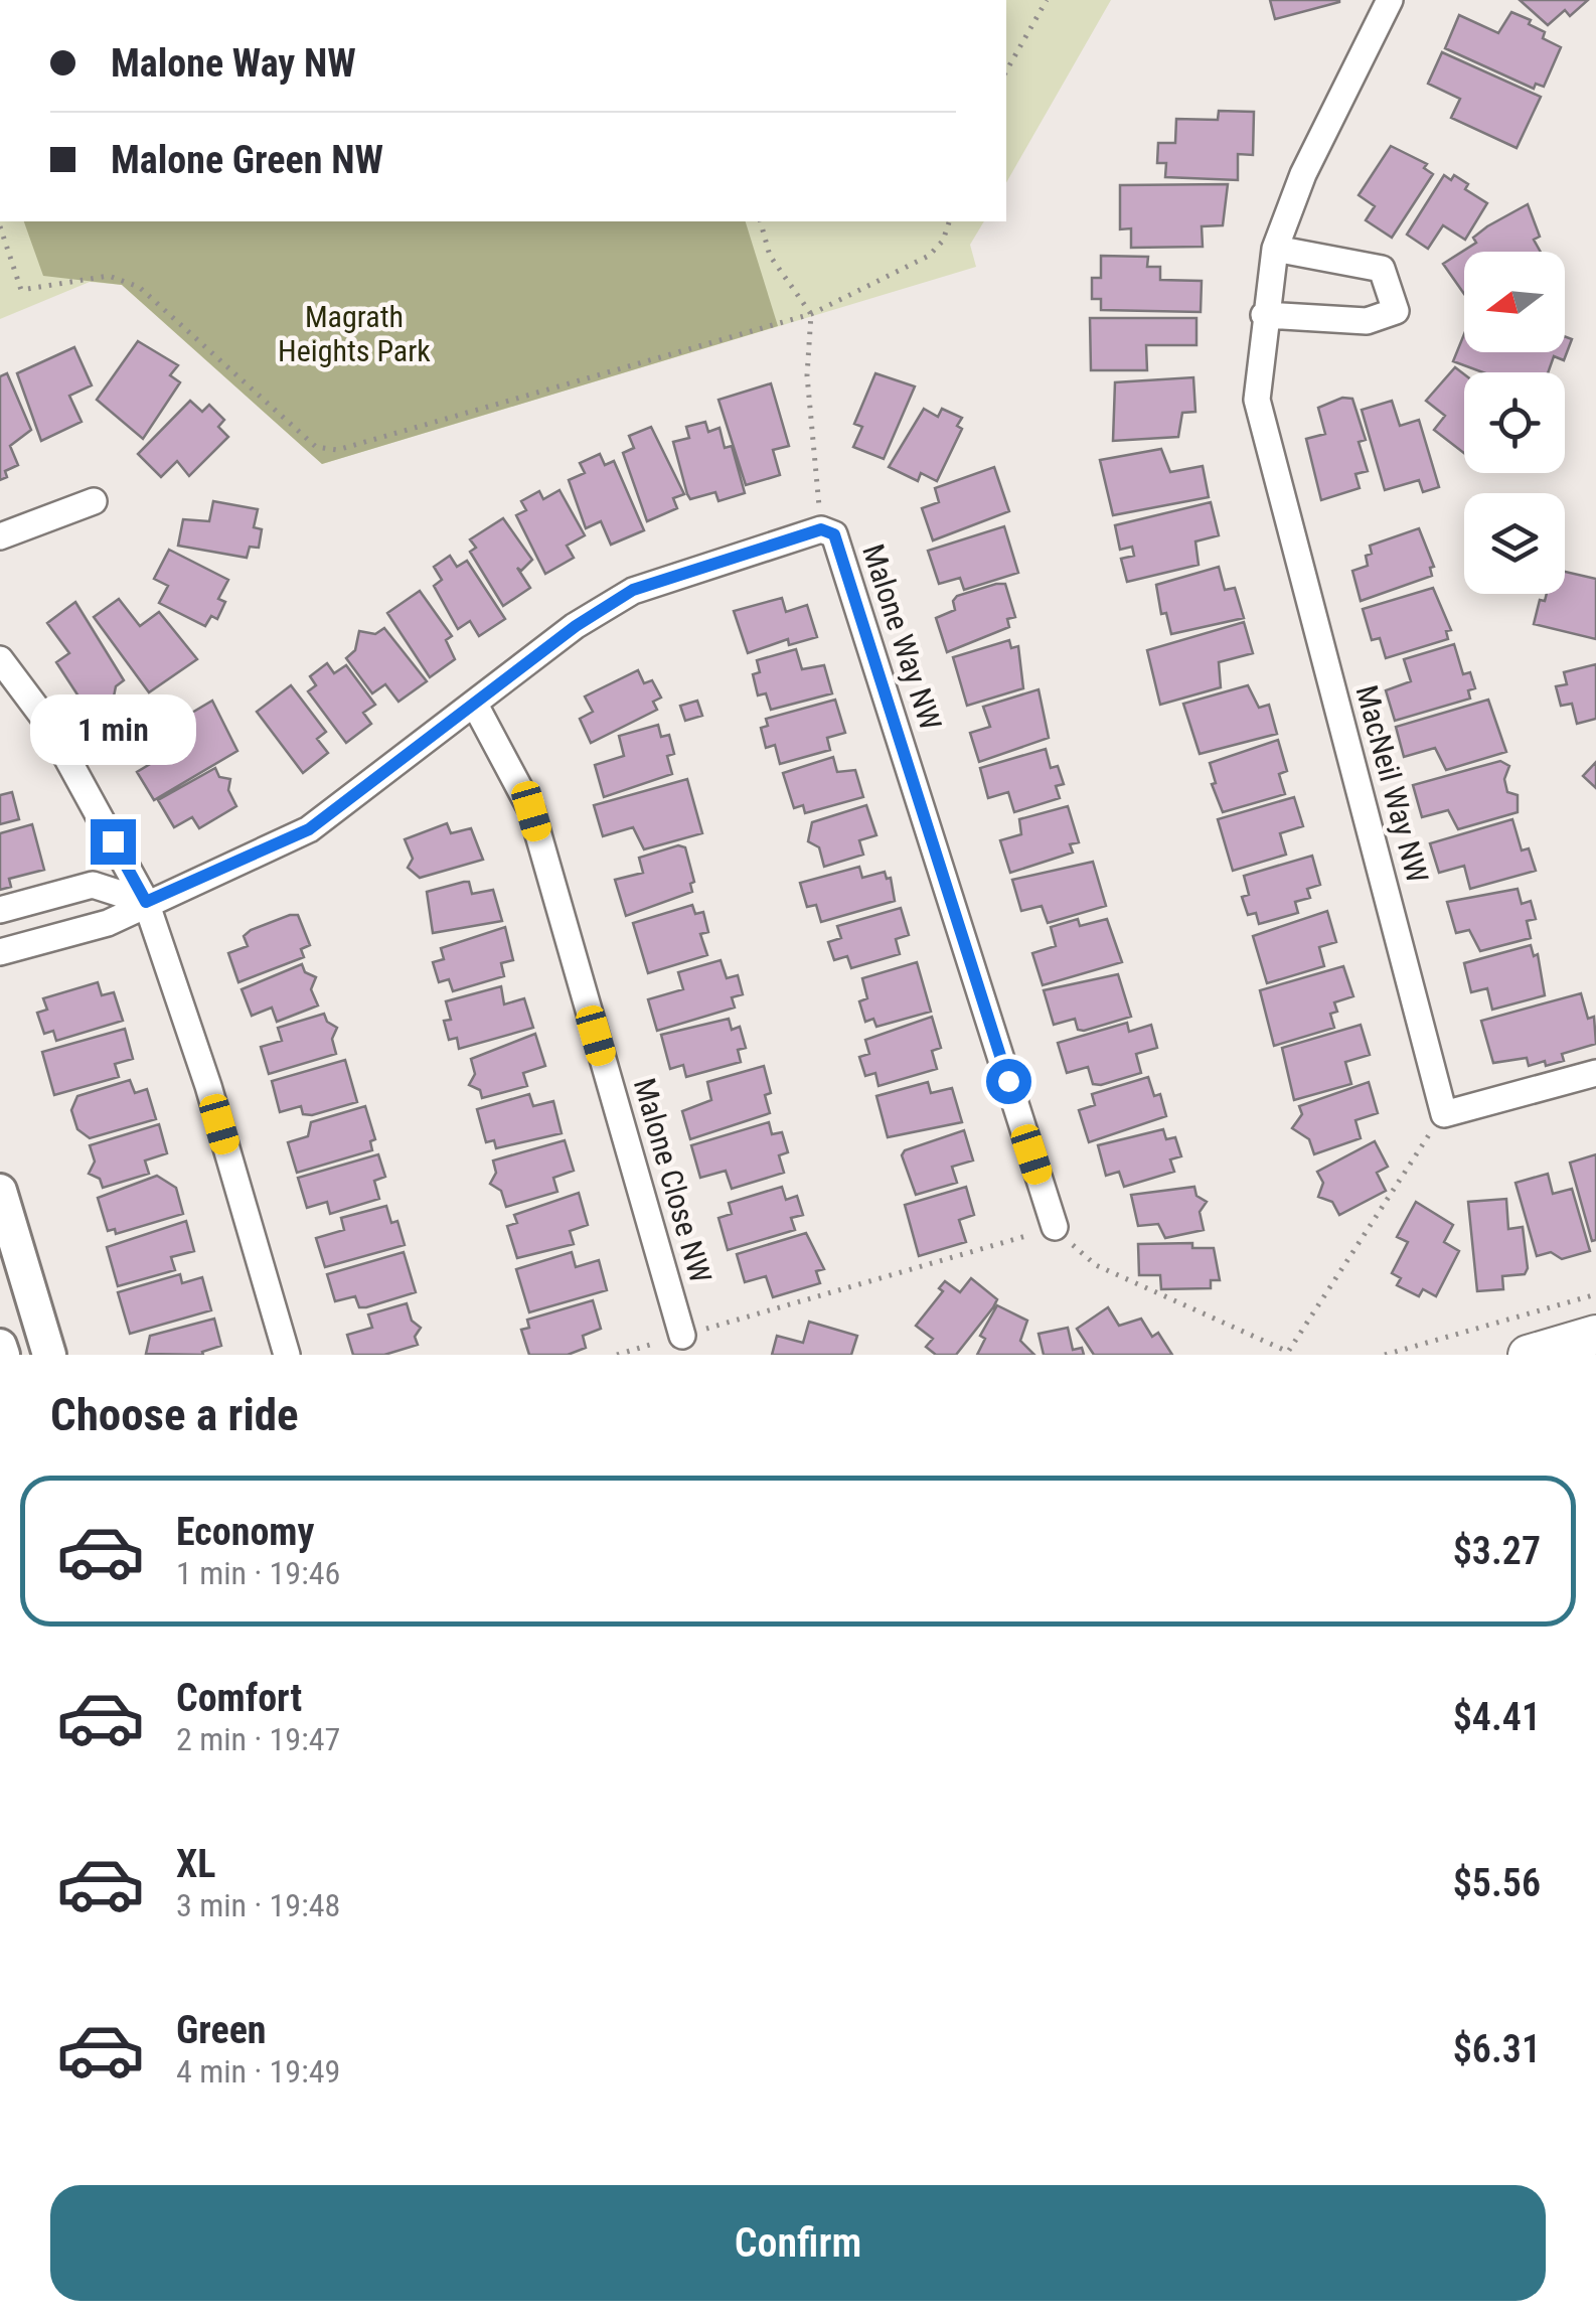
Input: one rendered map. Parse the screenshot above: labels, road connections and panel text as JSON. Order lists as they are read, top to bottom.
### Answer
{
  "streets": {
    "street": ["Malone Way NW", "MacNeil Way NW", "Malone Close NW"]
  },
  "crossings": [
    ["Malone Way NW", "Malone Close NW"]
  ],
  "parks": ["Magrath Heights Park"],
  "north": "left",
  "page": {
    "banner": ["Malone Way NW", "Malone Green NW"],
    "bubble": "1 min",
    "heading": "Choose a ride",
    "list": [
      {
        "name": "Economy",
        "note": "1 min · 19:46",
        "value": "$3.27"
      },
      {
        "name": "Comfort",
        "note": "2 min · 19:47",
        "value": "$4.41"
      },
      {
        "name": "XL",
        "note": "3 min · 19:48",
        "value": "$5.56"
      },
      {
        "name": "Green",
        "note": "4 min · 19:49",
        "value": "$6.31"
      }
    ],
    "buttons": "Confirm"
  }
}
